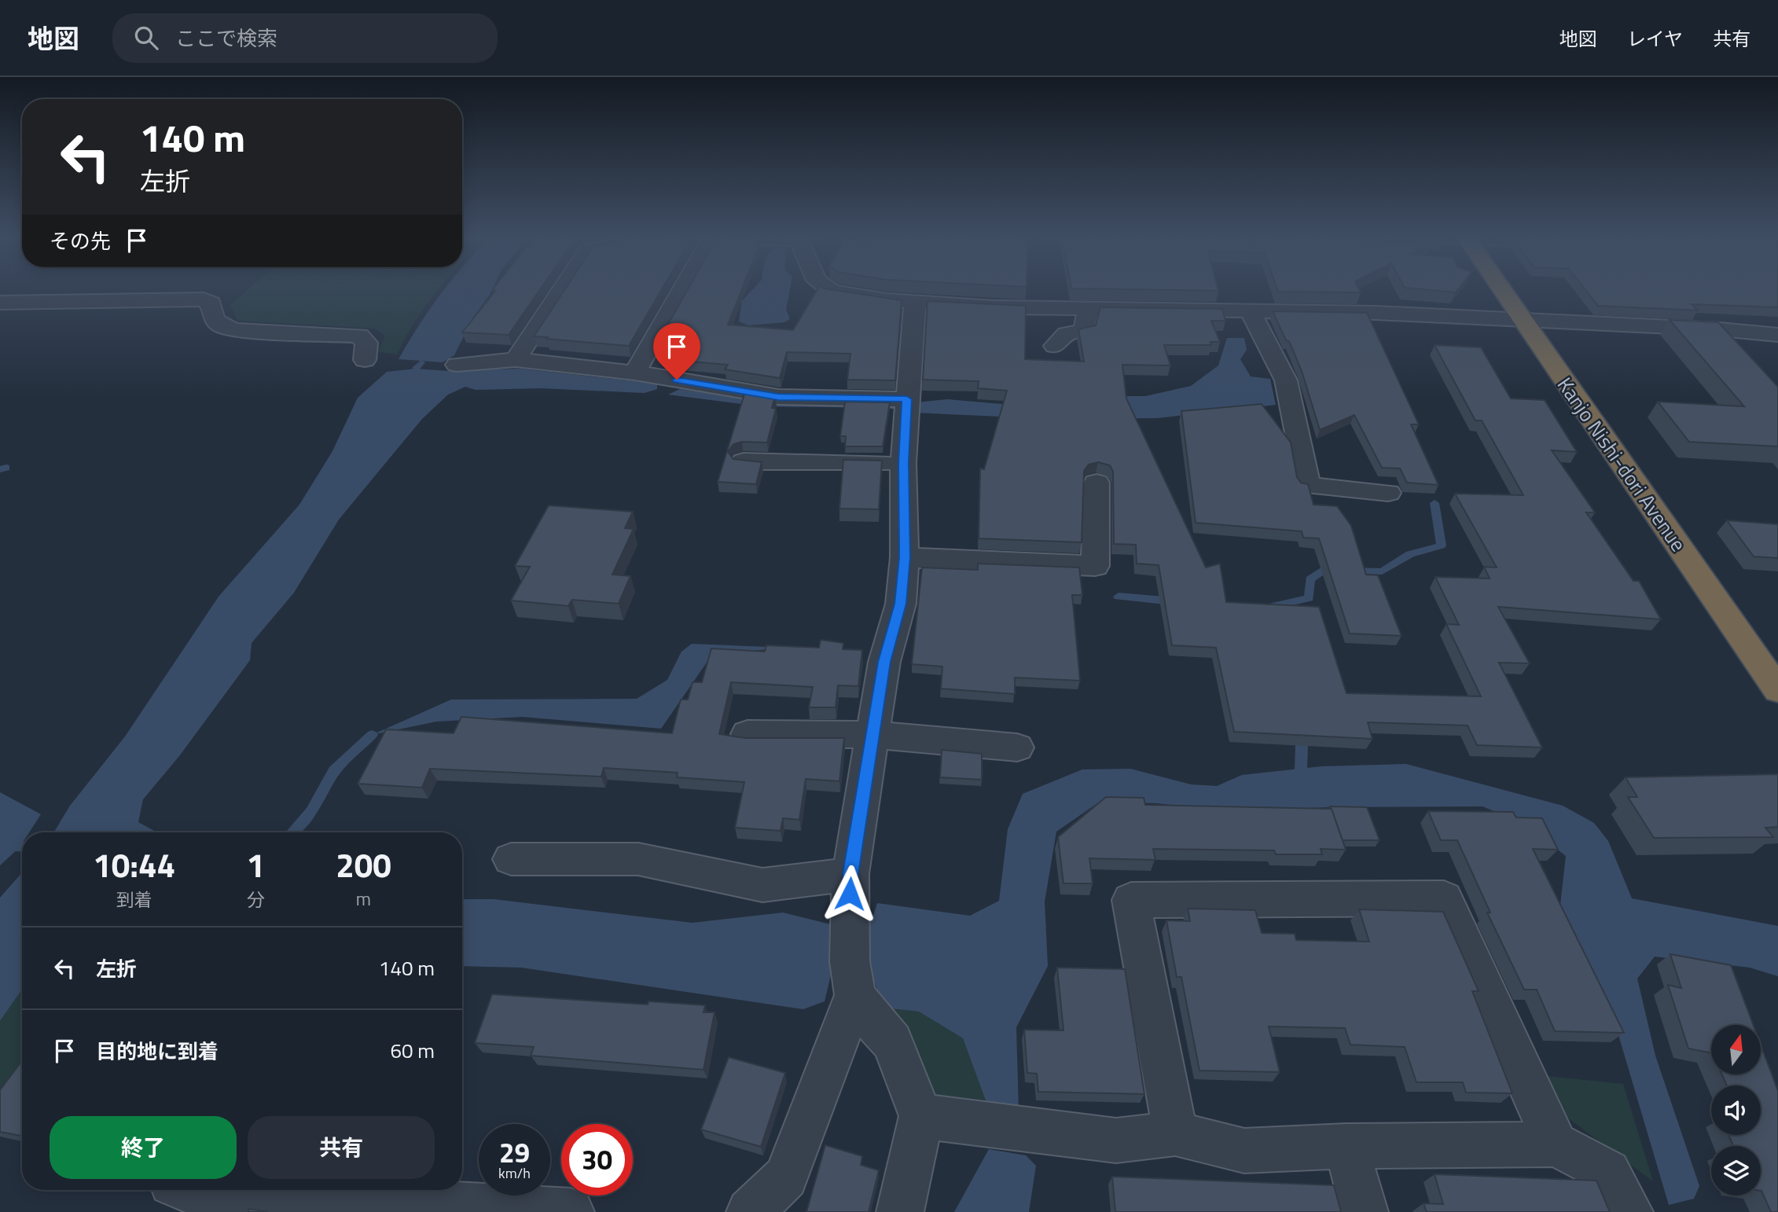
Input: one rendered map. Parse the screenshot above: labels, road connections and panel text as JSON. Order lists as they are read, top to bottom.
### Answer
{
  "streets": {
    "highway": ["Kanjo Nishi-dori Avenue"]
  },
  "north": "top",
  "page": {
    "header": "地図",
    "search": "ここで検索",
    "nav": ["地図", "レイヤ", "共有"],
    "turn": ["140 m", "左折"],
    "then": "その先",
    "eta": [
      "10:44",
      "到着",
      "1",
      "分",
      "200",
      "m"
    ],
    "list": [
      {
        "name": "左折",
        "value": "140 m"
      },
      {
        "name": "目的地に到着",
        "value": "60 m"
      }
    ],
    "buttons": ["終了", "共有"],
    "speed": "29 km/h",
    "limit": "30"
  }
}
